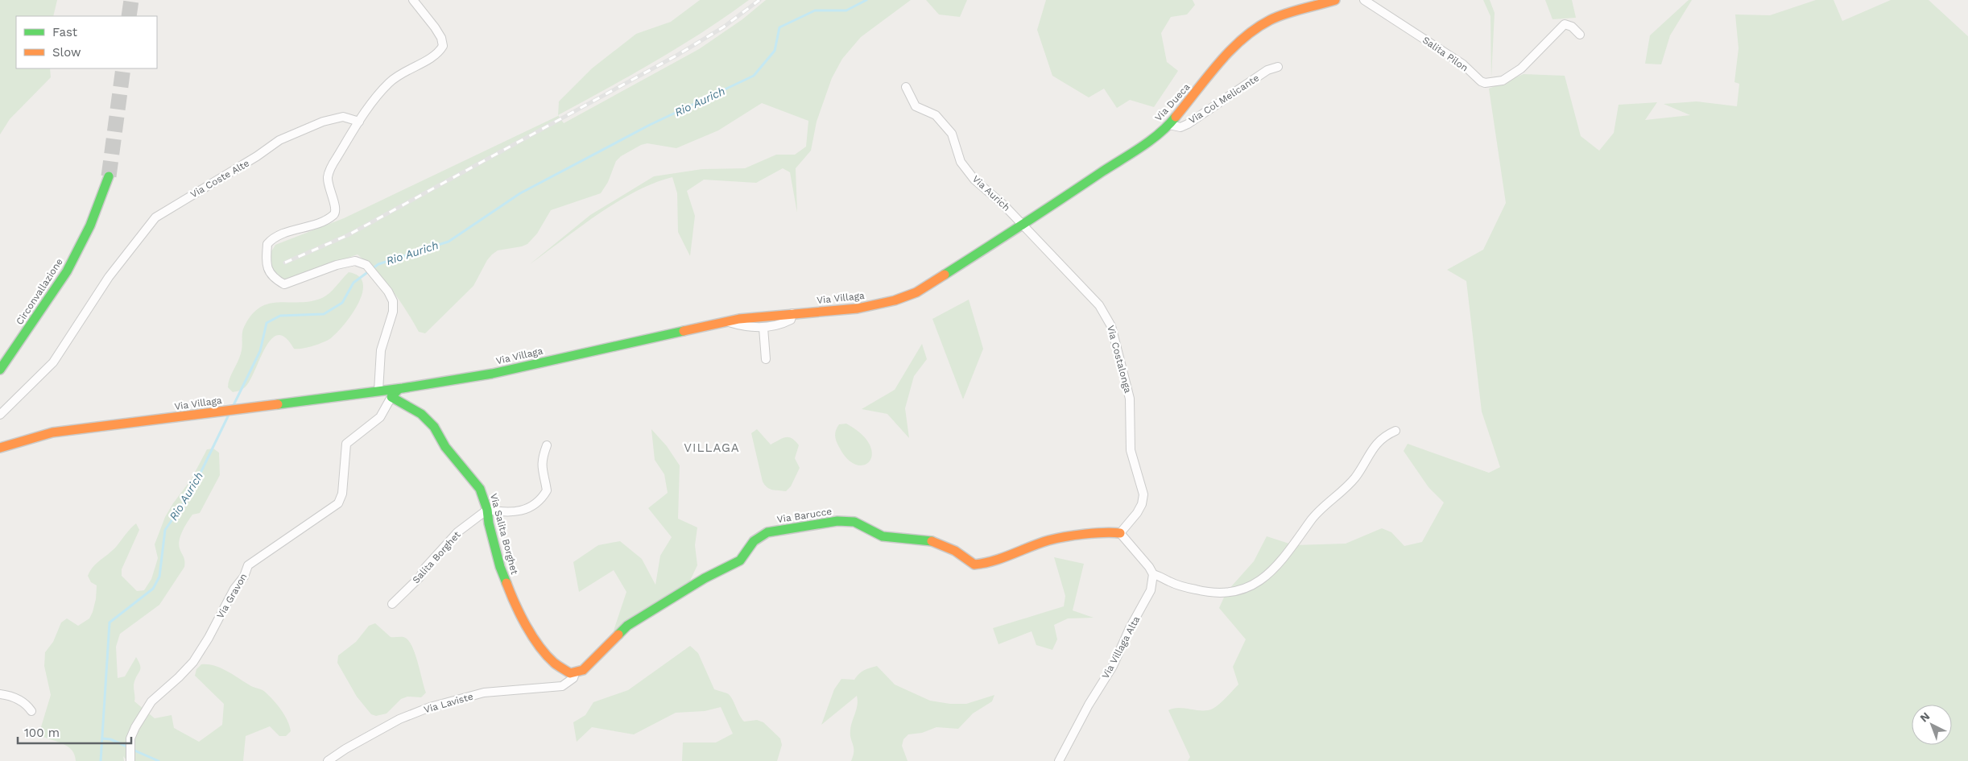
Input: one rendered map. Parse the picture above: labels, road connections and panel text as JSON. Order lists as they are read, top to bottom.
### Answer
{
  "streets": {
    "main road": [
      "Via Dueca",
      "Circonvallazione",
      "Via Villaga",
      "Via Barucce",
      "Via Salita Borghet"
    ],
    "street": [
      "Salita Pilon",
      "Via Col Melicante",
      "Via Coste Alte",
      "Via Aurich",
      "Via Costalonga",
      "Salita Borghet",
      "Via Gravon",
      "Via Villaga Alta",
      "Via Laviste"
    ]
  },
  "crossings": [
    ["Via Col Melicante", "Via Dueca"],
    ["Via Dueca", "Via Aurich"],
    ["Via Dueca", "Via Villaga"],
    ["Via Dueca", "Via Costalonga"],
    ["Via Aurich", "Via Villaga"],
    ["Via Aurich", "Via Costalonga"],
    ["Via Villaga", "Via Costalonga"],
    ["Via Costalonga", "Via Barucce"],
    ["Via Barucce", "Via Salita Borghet"],
    ["Via Barucce", "Via Laviste"],
    ["Via Salita Borghet", "Salita Borghet"],
    ["Via Salita Borghet", "Via Gravon"],
    ["Via Salita Borghet", "Via Laviste"]
  ],
  "districts": ["VILLAGA"],
  "water": ["Rio Aurich"],
  "legend": ["Fast", "Slow"],
  "scale_bar": "100 m",
  "north": "top left"
}
